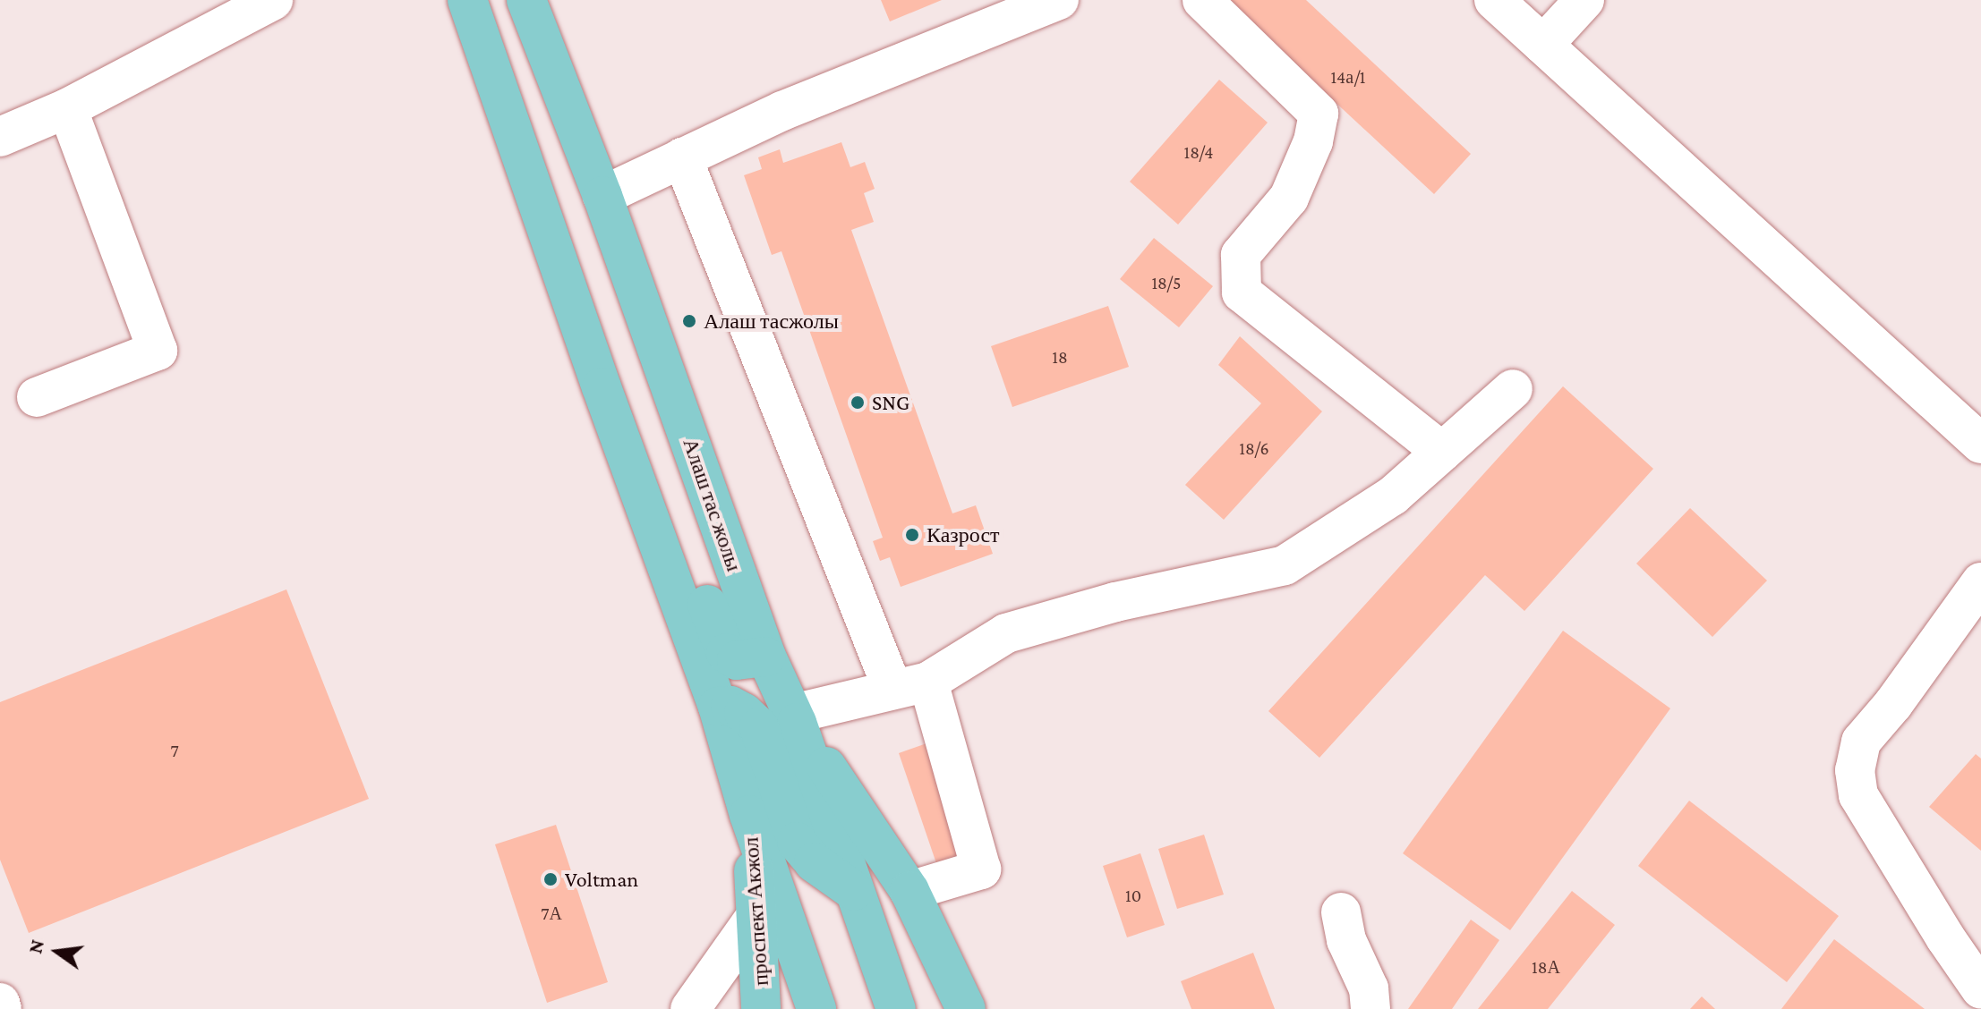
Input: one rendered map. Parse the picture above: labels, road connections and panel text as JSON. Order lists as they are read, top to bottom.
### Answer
{
  "streets": {
    "main road": ["Алаш тас жолы", "проспект Акжол"]
  },
  "places": [
    "Алаш тасжолы",
    "SNG",
    "Казрост",
    "Voltman"
  ],
  "house_numbers": [
    "14а/1",
    "18/4",
    "18/5",
    "18",
    "18/6",
    "7",
    "10",
    "7А",
    "18А"
  ],
  "north": "left"
}
